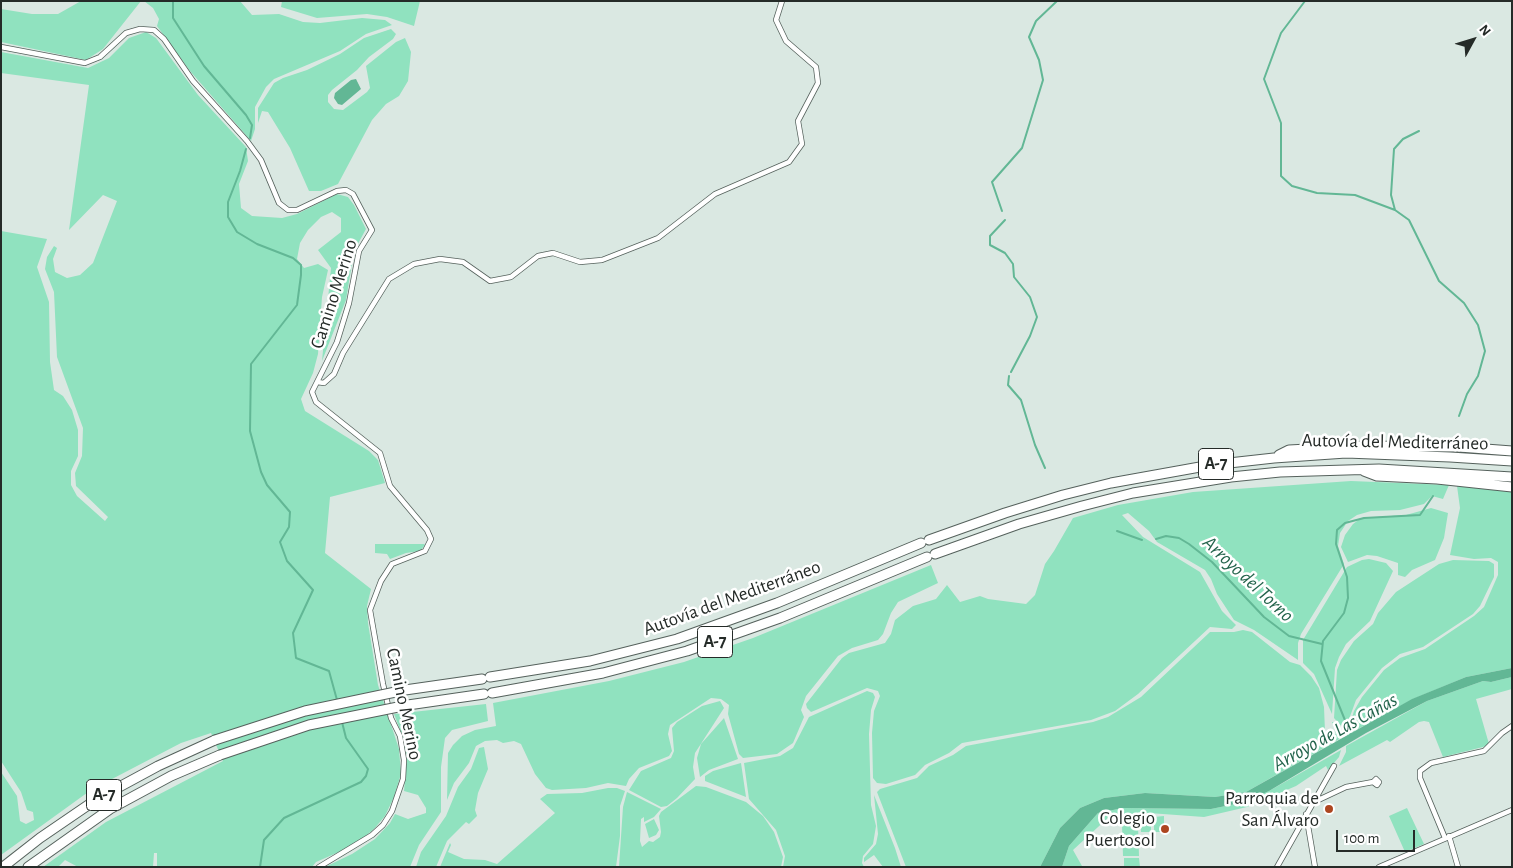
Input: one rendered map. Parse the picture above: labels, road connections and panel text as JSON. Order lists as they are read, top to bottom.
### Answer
{
  "streets": {
    "highway": ["Autovía del Mediterráneo", "A-7"],
    "street": ["Camino Merino"]
  },
  "water": ["Arroyo del Torno", "Arroyo de Las Cañas"],
  "places": ["Parroquia de San Álvaro", "Colegio Puertosol"],
  "scale_bar": "100 m",
  "north": "top right"
}
